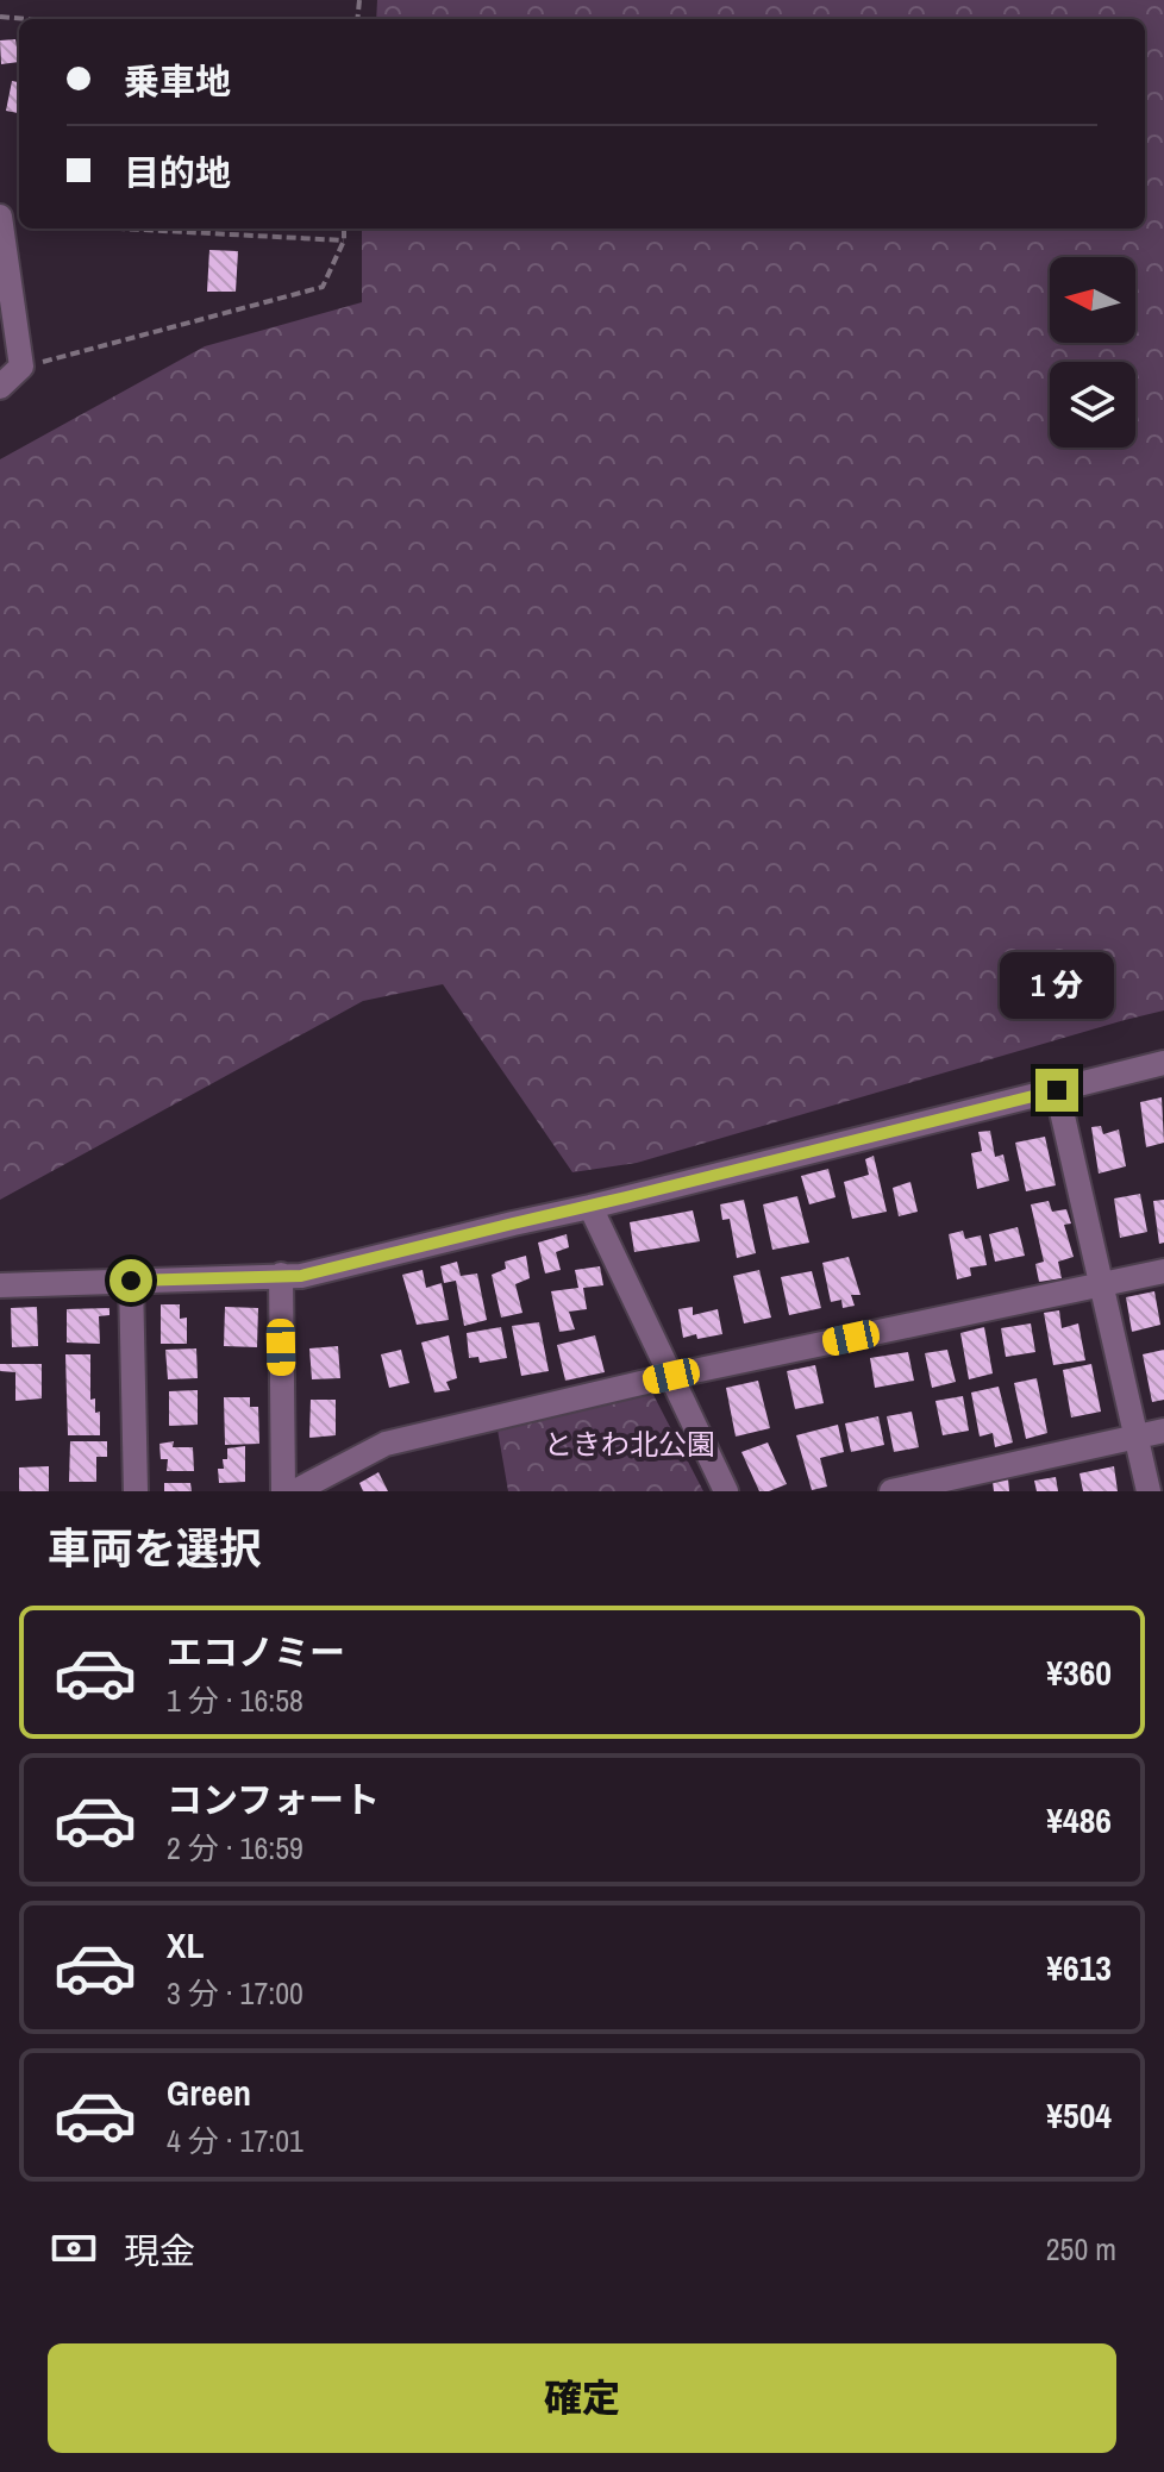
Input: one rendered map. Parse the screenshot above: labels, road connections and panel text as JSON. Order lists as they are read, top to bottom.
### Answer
{
  "parks": ["ときわ北公園"],
  "north": "left",
  "page": {
    "banner": ["乗車地", "目的地"],
    "bubble": "1 分",
    "heading": "車両を選択",
    "list": [
      {
        "name": "エコノミー",
        "note": "1 分 · 16:58",
        "value": "¥360"
      },
      {
        "name": "コンフォート",
        "note": "2 分 · 16:59",
        "value": "¥486"
      },
      {
        "name": "XL",
        "note": "3 分 · 17:00",
        "value": "¥613"
      },
      {
        "name": "Green",
        "note": "4 分 · 17:01",
        "value": "¥504"
      }
    ],
    "pay": ["現金", "250 m"],
    "buttons": "確定"
  }
}
